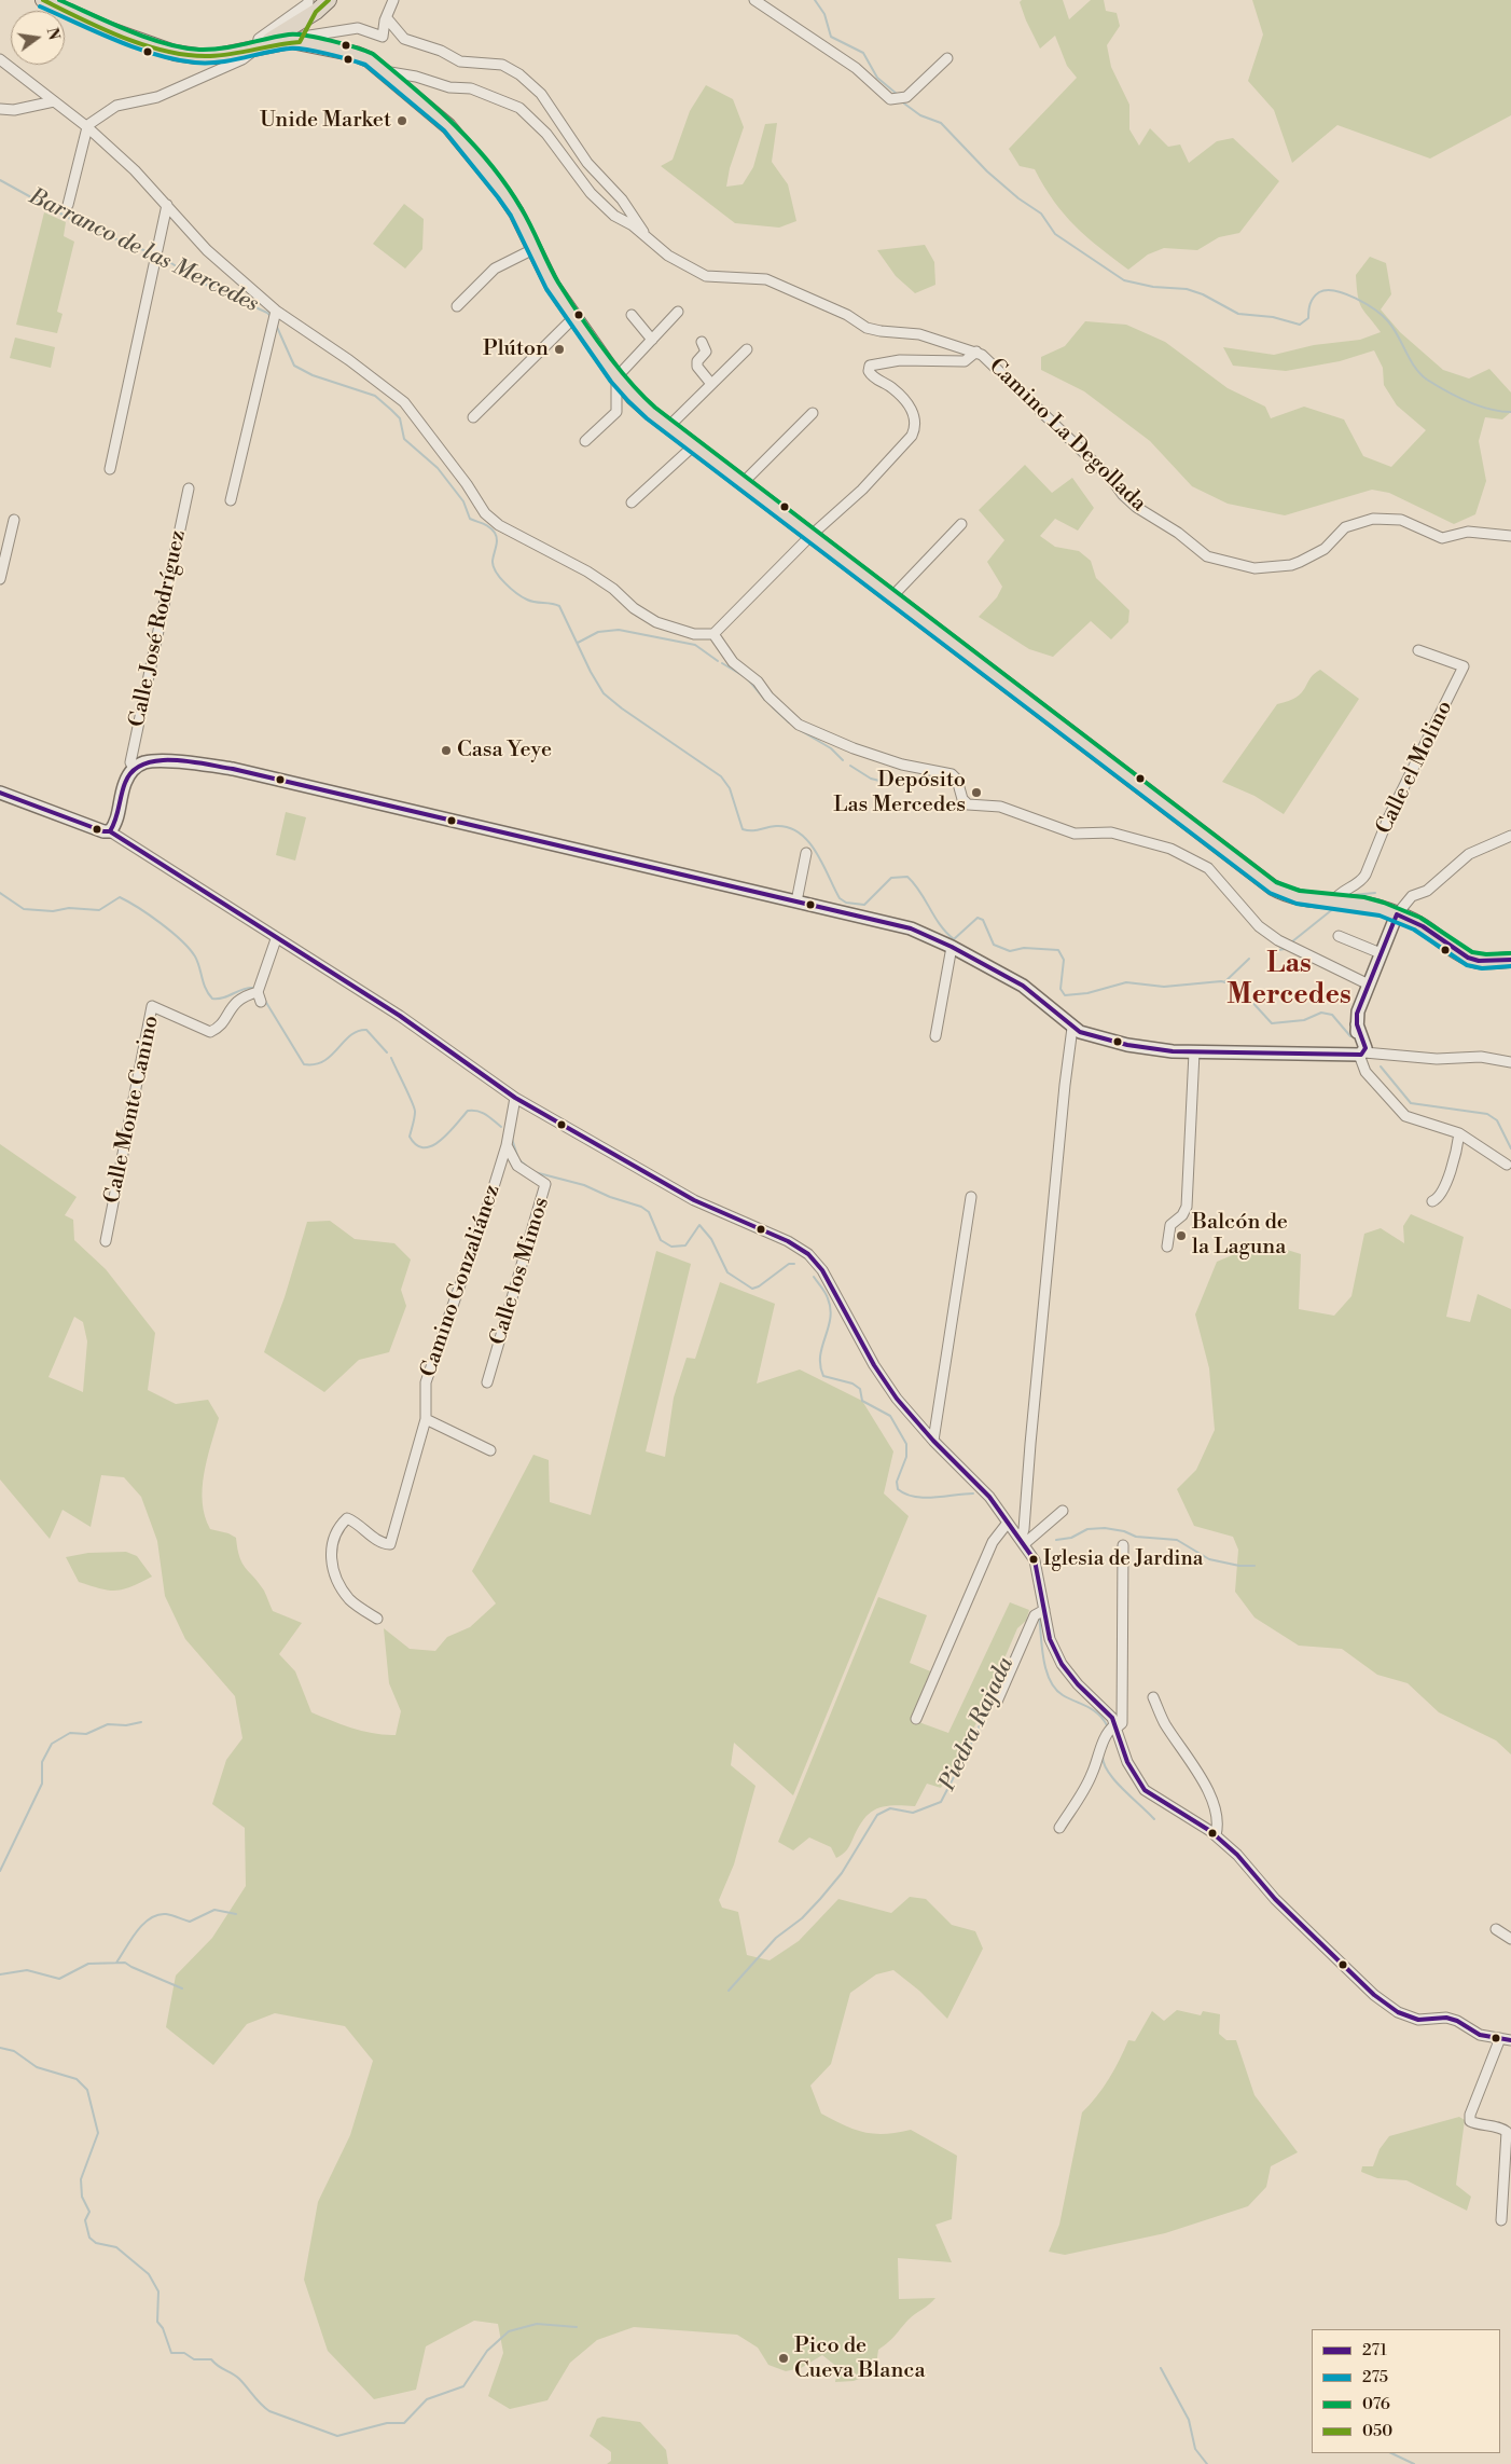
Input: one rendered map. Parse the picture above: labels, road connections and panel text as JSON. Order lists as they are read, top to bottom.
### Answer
{
  "streets": {
    "street": [
      "Camino La Degollada",
      "Calle José Rodríguez",
      "Calle el Molino",
      "Calle Monte Canino",
      "Calle los Mimos",
      "Camino Gonzaliánez"
    ]
  },
  "crossings": [
    ["Calle los Mimos", "Camino Gonzaliánez"]
  ],
  "districts": ["Las Mercedes"],
  "water": ["Barranco de las Mercedes", "Piedra Rajada"],
  "places": [
    "Unide Market",
    "Plúton",
    "Casa Yeye",
    "Depósito Las Mercedes",
    "Balcón de la Laguna",
    "Iglesia de Jardina",
    "Pico de Cueva Blanca"
  ],
  "lines": [
    "transit line 076",
    "transit line 050",
    "transit line 275",
    "transit line 271"
  ],
  "legend": [
    "271",
    "275",
    "076",
    "050"
  ],
  "north": "right"
}
